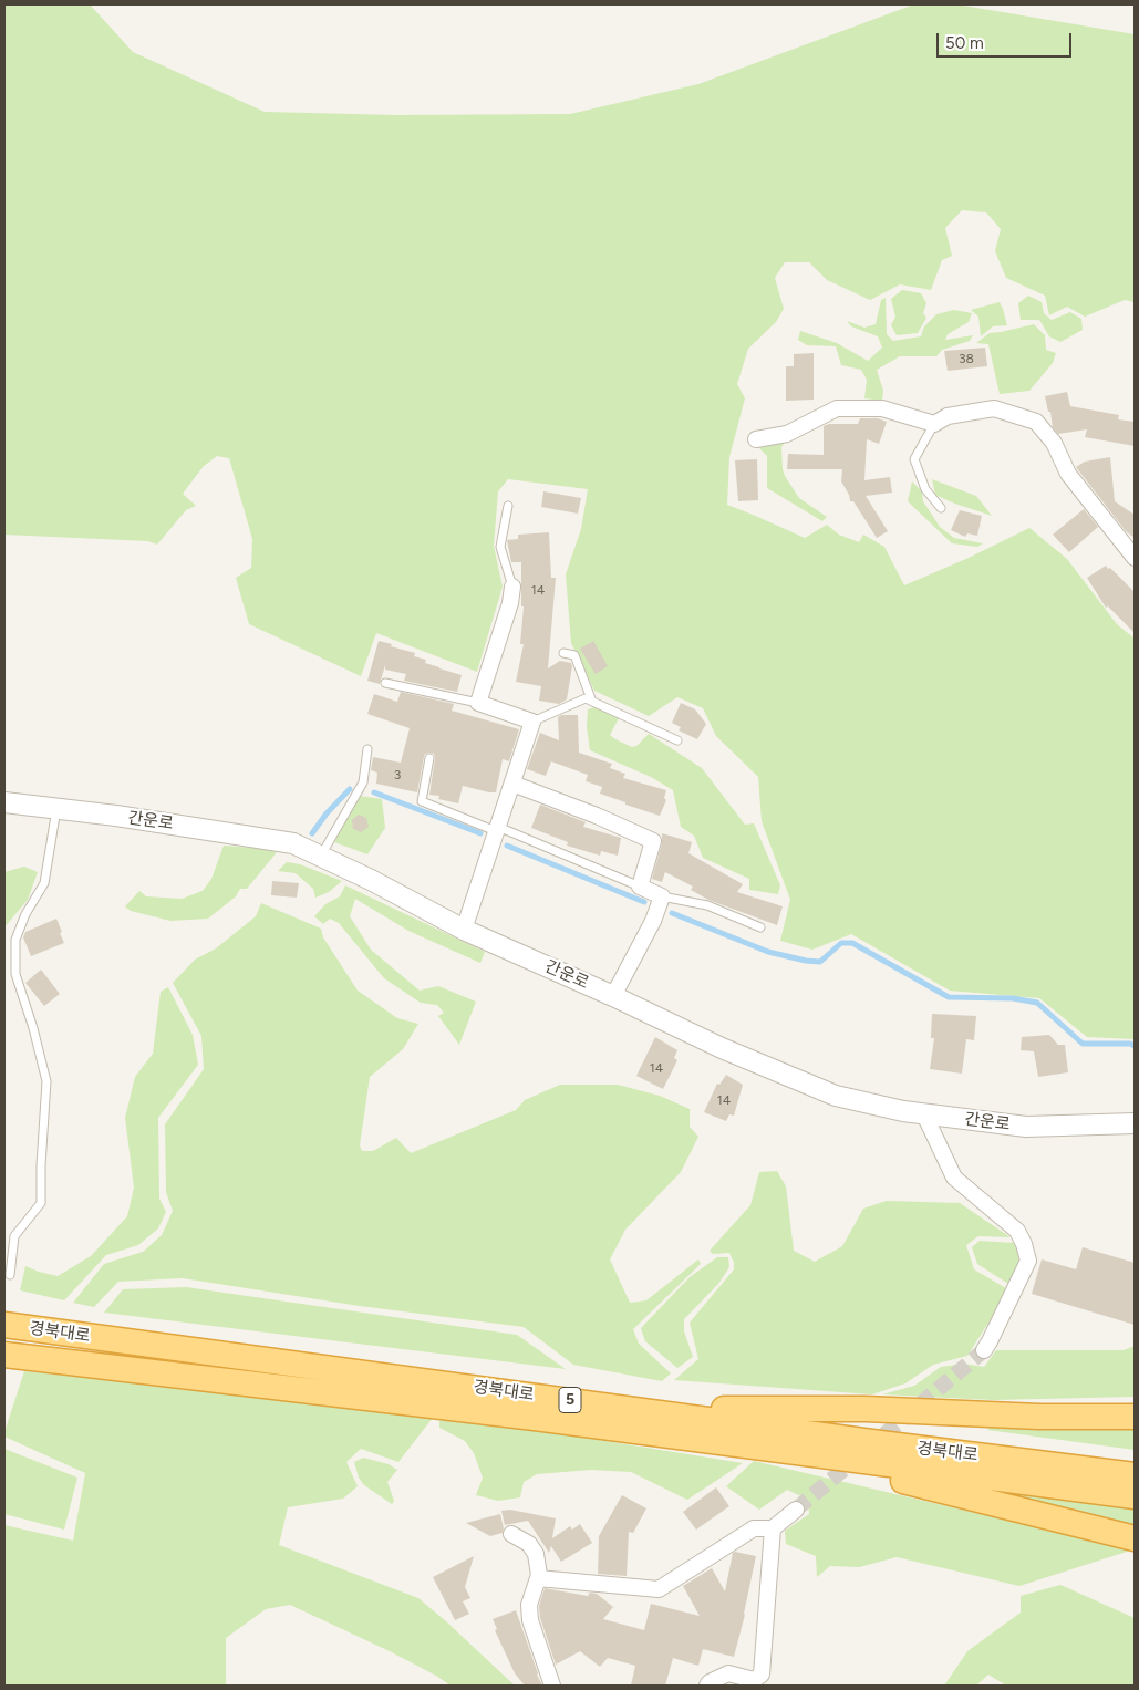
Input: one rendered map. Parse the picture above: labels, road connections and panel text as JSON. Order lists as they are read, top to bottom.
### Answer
{
  "streets": {
    "highway": ["경북대로", "5"],
    "street": ["간운로"]
  },
  "house_numbers": [
    "38",
    "14",
    "3",
    "14",
    "14"
  ],
  "scale_bar": "50 m"
}
